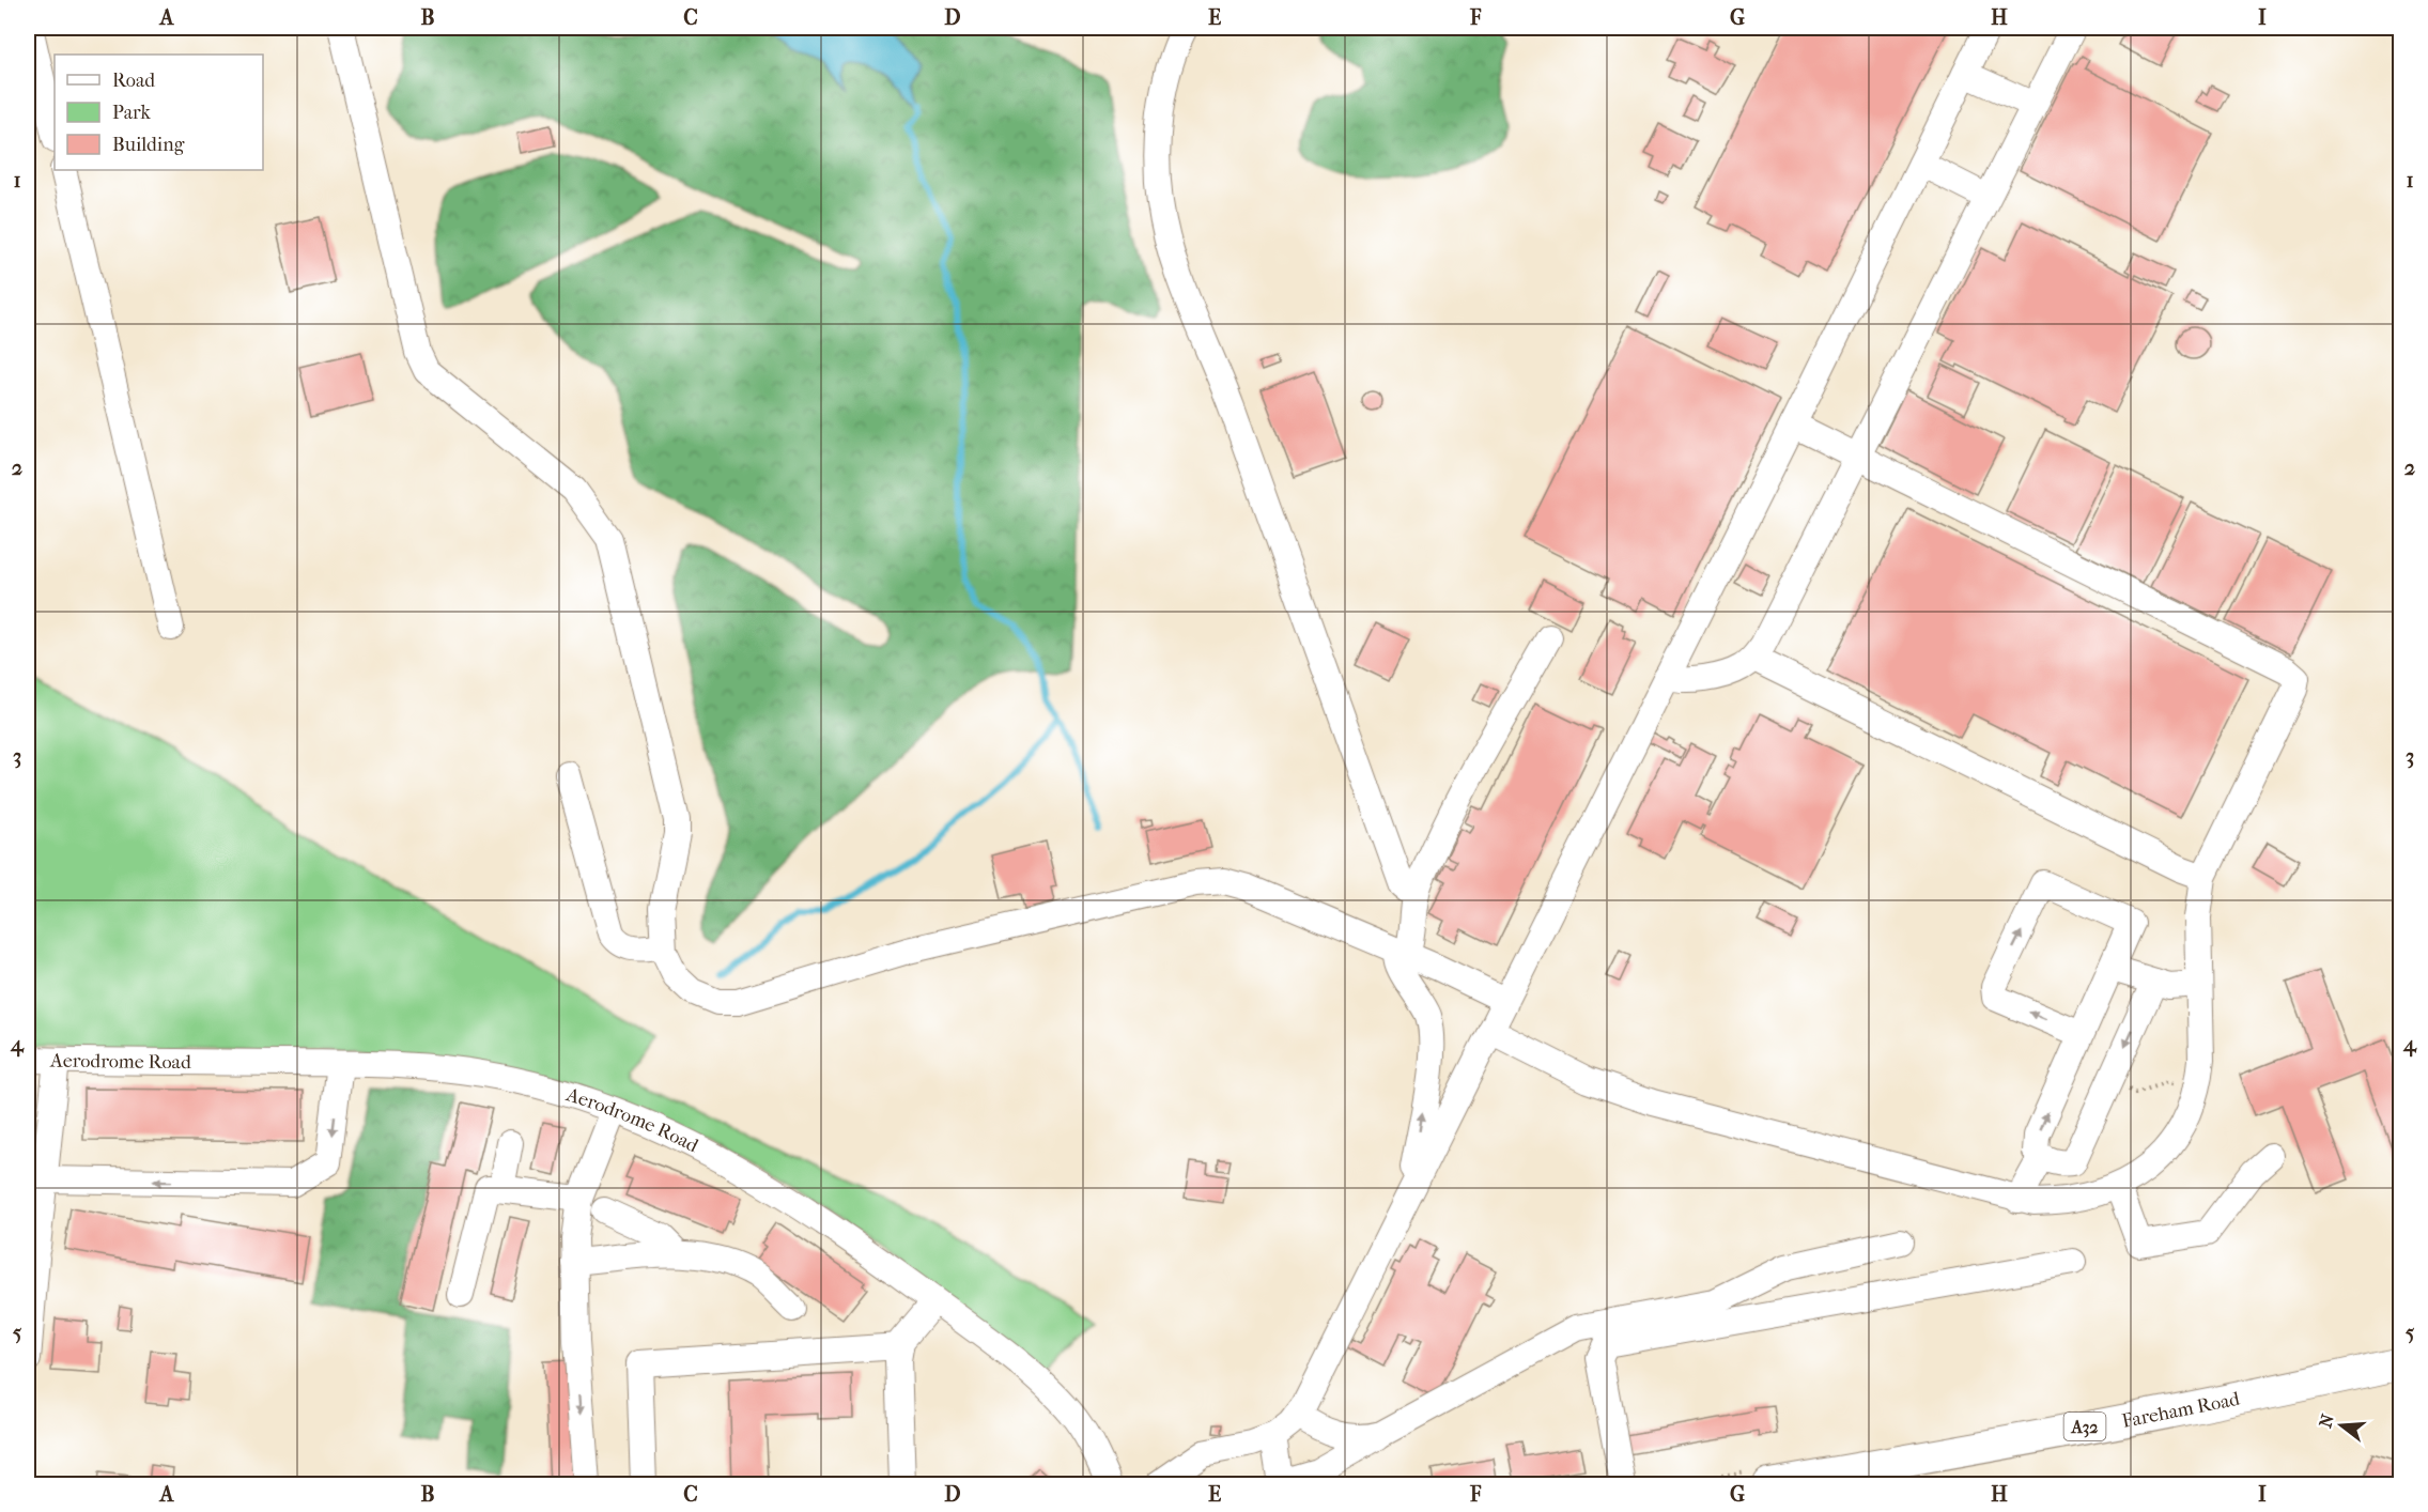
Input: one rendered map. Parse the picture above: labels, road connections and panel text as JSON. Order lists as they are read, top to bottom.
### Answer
{
  "streets": {
    "main road": ["Fareham Road", "A32"],
    "street": ["Aerodrome Road"]
  },
  "legend": ["Road", "Park", "Building"],
  "north": "left",
  "grid": {
    "columns": [
      "A",
      "B",
      "C",
      "D",
      "E",
      "F",
      "G",
      "H",
      "I"
    ],
    "rows": [
      "1",
      "2",
      "3",
      "4",
      "5"
    ]
  }
}
